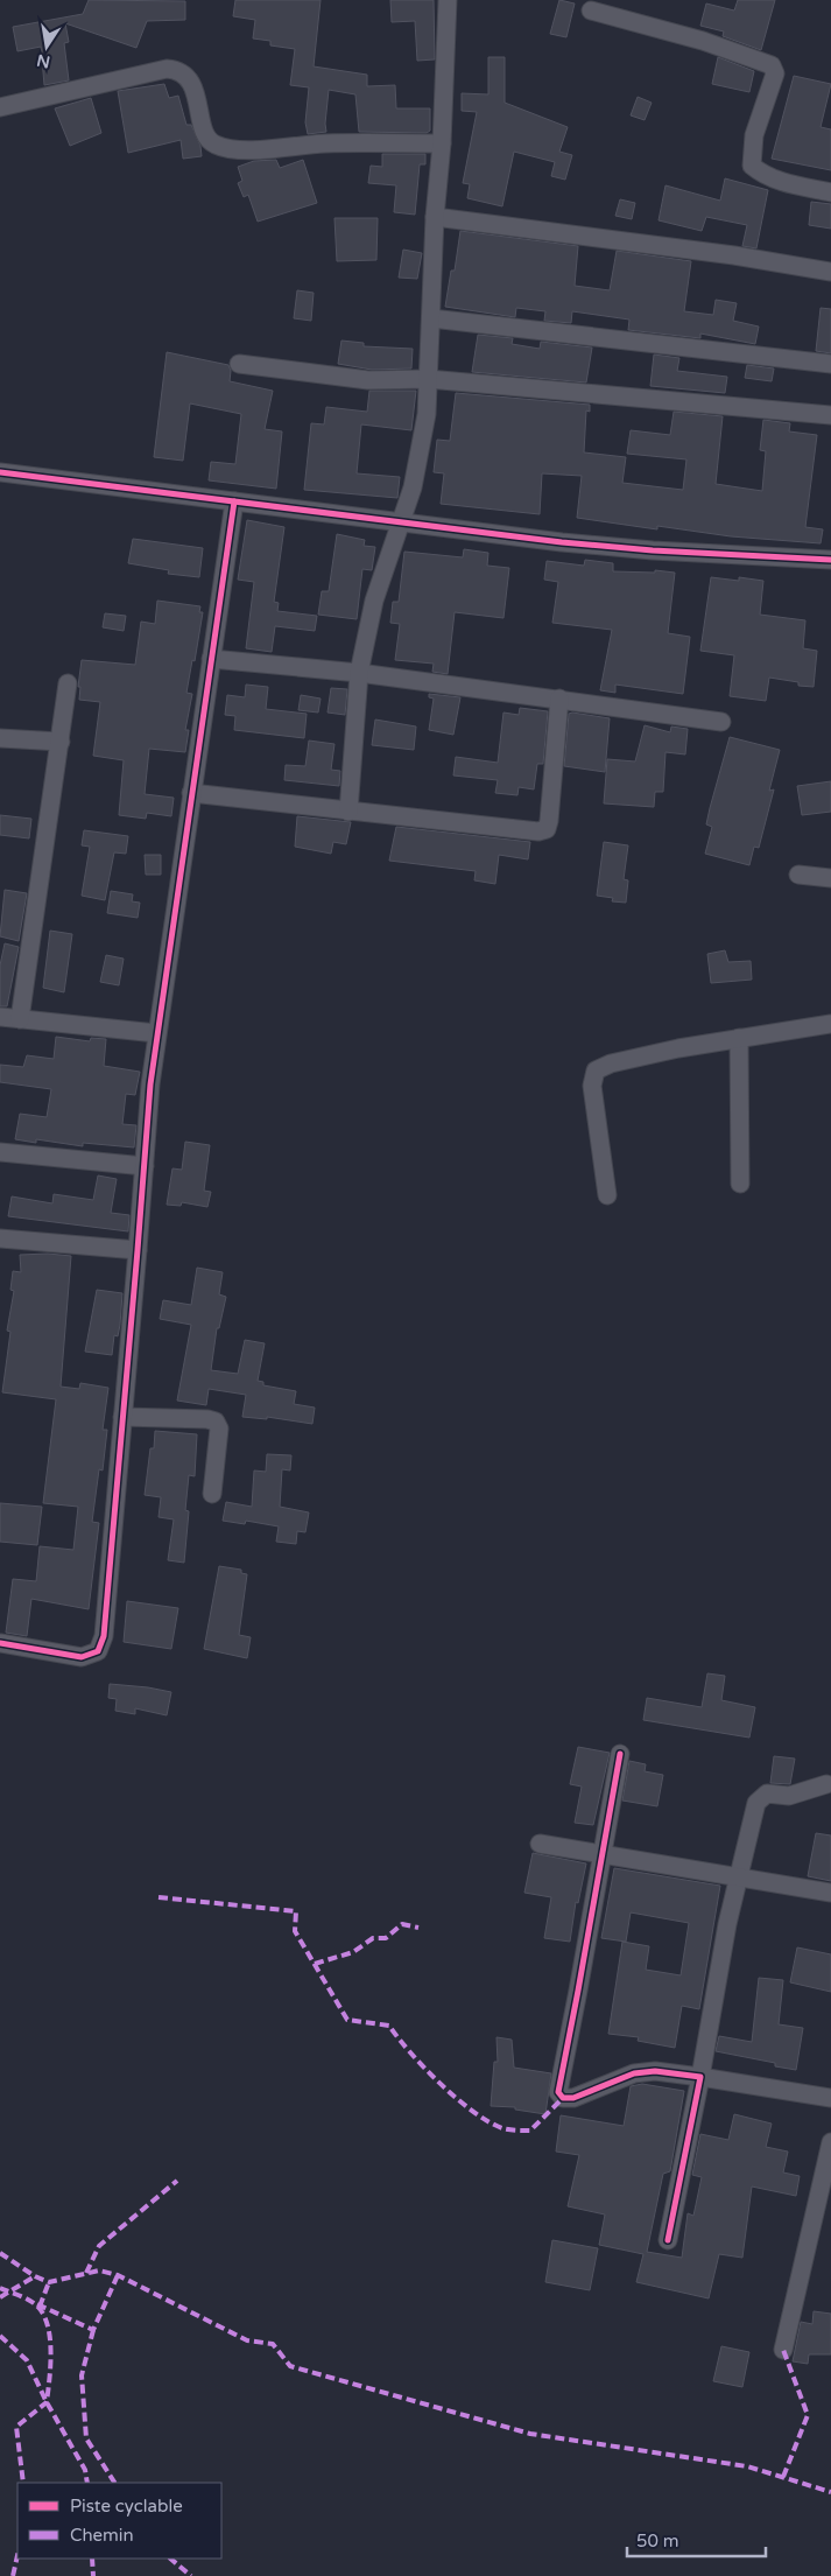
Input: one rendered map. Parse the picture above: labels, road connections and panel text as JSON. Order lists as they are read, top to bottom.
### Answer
{
  "legend": ["Piste cyclable", "Chemin"],
  "scale_bar": "50 m",
  "north": "bottom"
}
